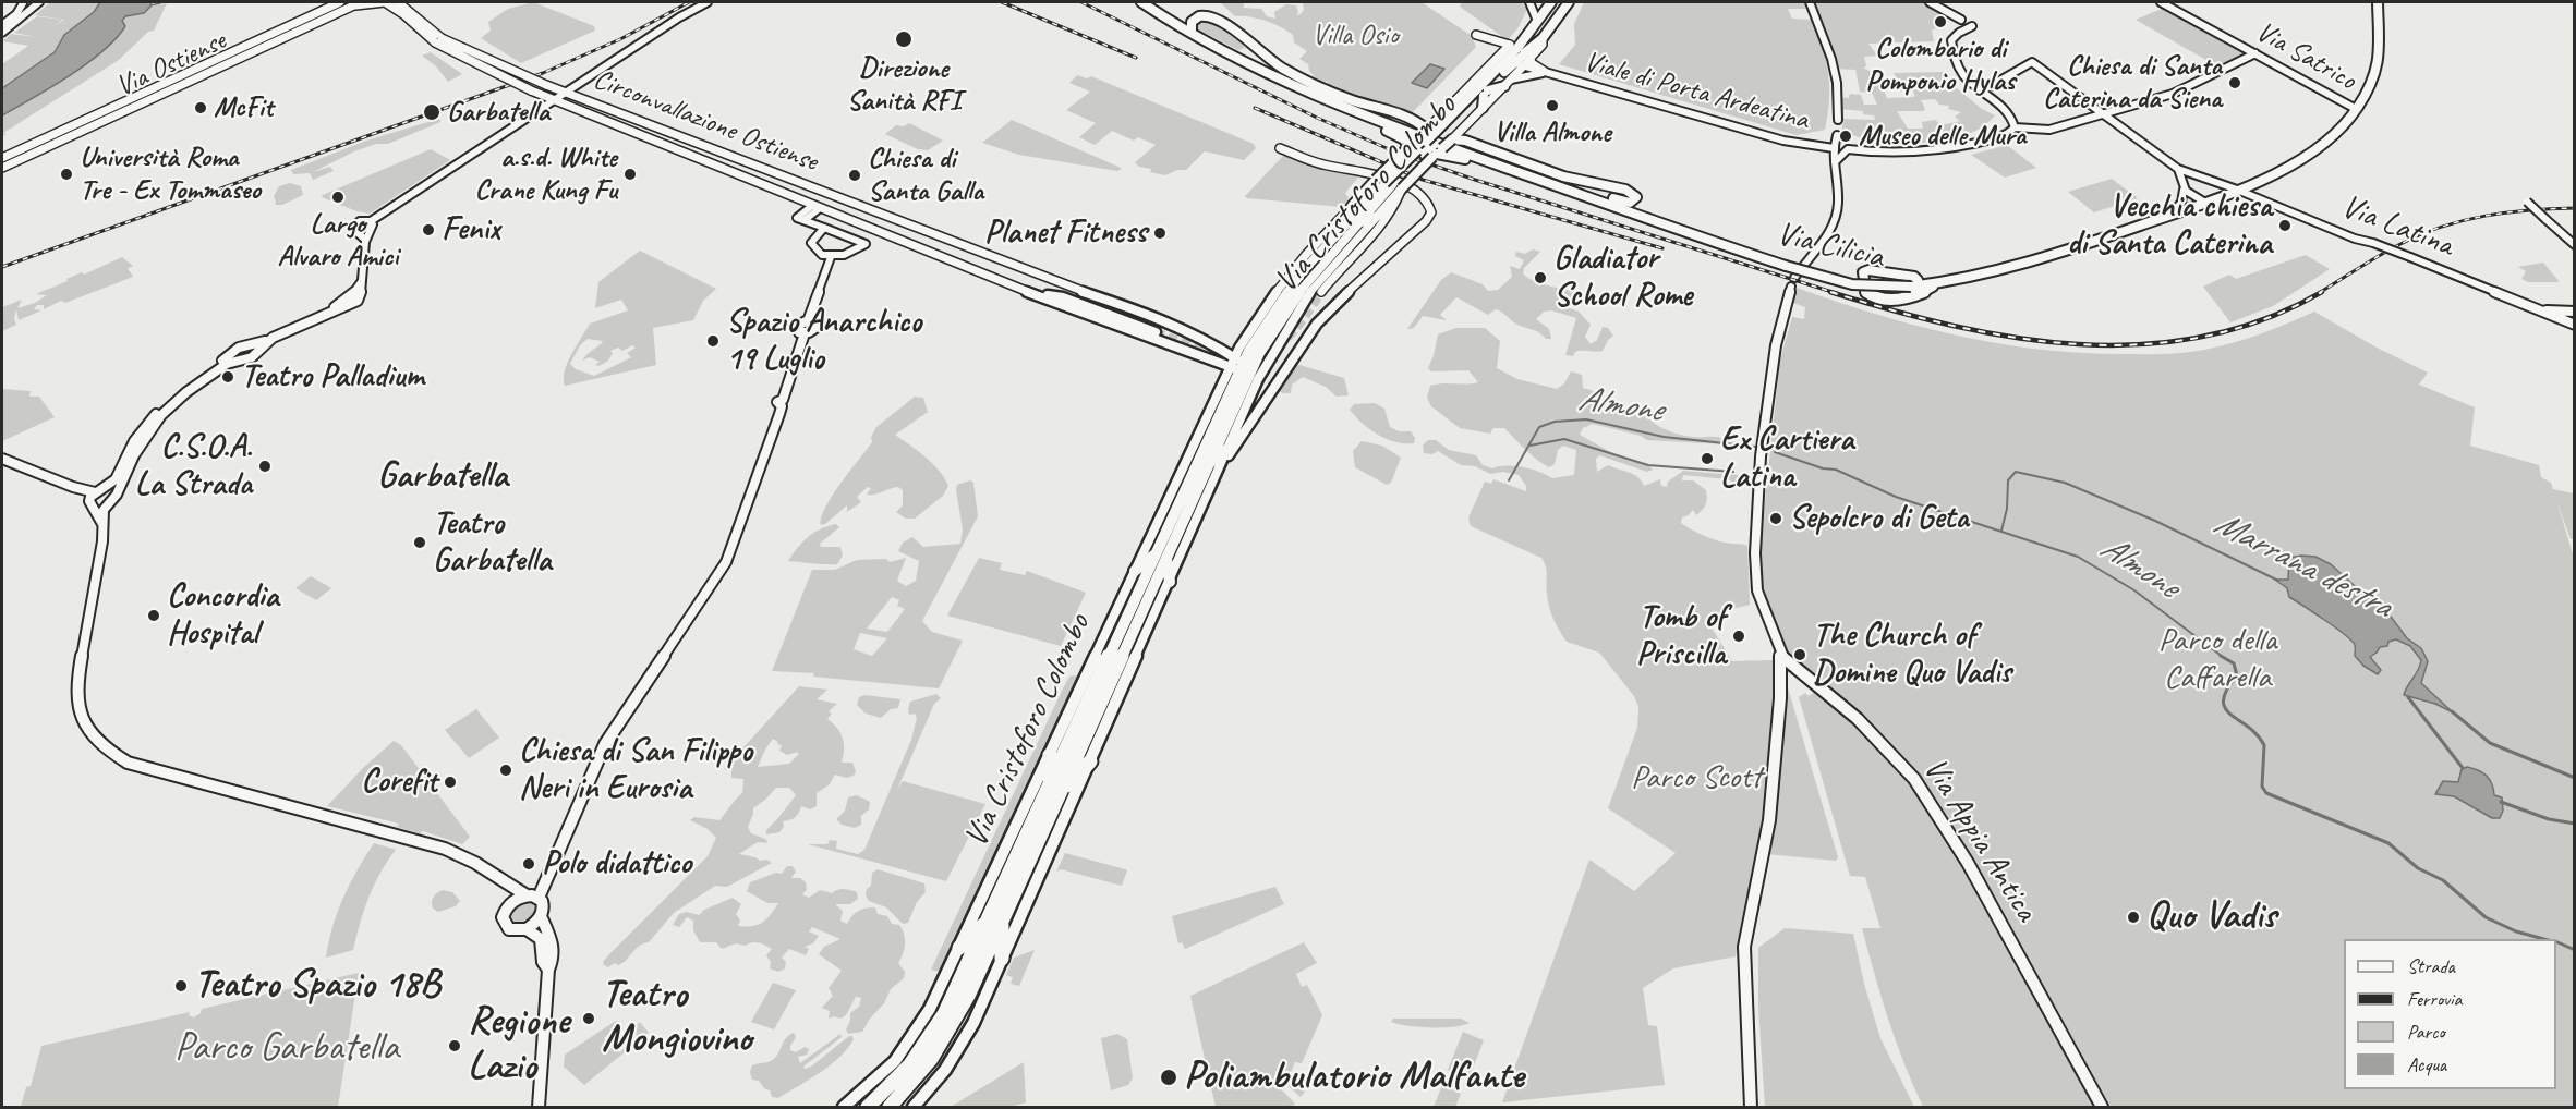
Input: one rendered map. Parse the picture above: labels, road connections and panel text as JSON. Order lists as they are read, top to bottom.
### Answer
{
  "streets": {
    "main road": [
      "Via Ostiense",
      "Circonvallazione Ostiense",
      "Via Cristoforo Colombo",
      "Via Cilicia"
    ],
    "street": [
      "Via Satrico",
      "Viale di Porta Ardeatina",
      "Via Latina",
      "Via Appia Antica"
    ]
  },
  "crossings": [
    ["Viale di Porta Ardeatina", "Via Cristoforo Colombo"],
    ["Circonvallazione Ostiense", "Via Cristoforo Colombo"],
    ["Via Cristoforo Colombo", "Via Cilicia"]
  ],
  "districts": ["Garbatella"],
  "water": ["Almone", "Marrana destra"],
  "parks": [
    "Villa Osio",
    "Parco della Caffarella",
    "Parco Scott",
    "Parco Garbatella"
  ],
  "places": [
    "Colombario di Pomponio Hylas",
    "Direzione Sanità RFI",
    "Chiesa di Santa Caterina da Siena",
    "Villa Almone",
    "McFit",
    "Garbatella",
    "Museo delle Mura",
    "Università Roma Tre - Ex Tommaseo",
    "a.s.d. White Crane Kung Fu",
    "Chiesa di Santa Galla",
    "Largo Alvaro Amici",
    "Vecchia chiesa di Santa Caterina",
    "Fenix",
    "Planet Fitness",
    "Gladiator School Rome",
    "Spazio Anarchico 19 Luglio",
    "Teatro Palladium",
    "Ex Cartiera Latina",
    "C.S.O.A. La Strada",
    "Sepolcro di Geta",
    "Teatro Garbatella",
    "Concordia Hospital",
    "Tomb of Priscilla",
    "The Church of Domine Quo Vadis",
    "Chiesa di San Filippo Neri in Eurosia",
    "Corefit",
    "Polo didattico",
    "Quo Vadis",
    "Teatro Spazio 18B",
    "Teatro Mongiovino",
    "Regione Lazio",
    "Poliambulatorio Malfante"
  ],
  "legend": [
    "Strada",
    "Ferrovia",
    "Parco",
    "Acqua"
  ]
}
